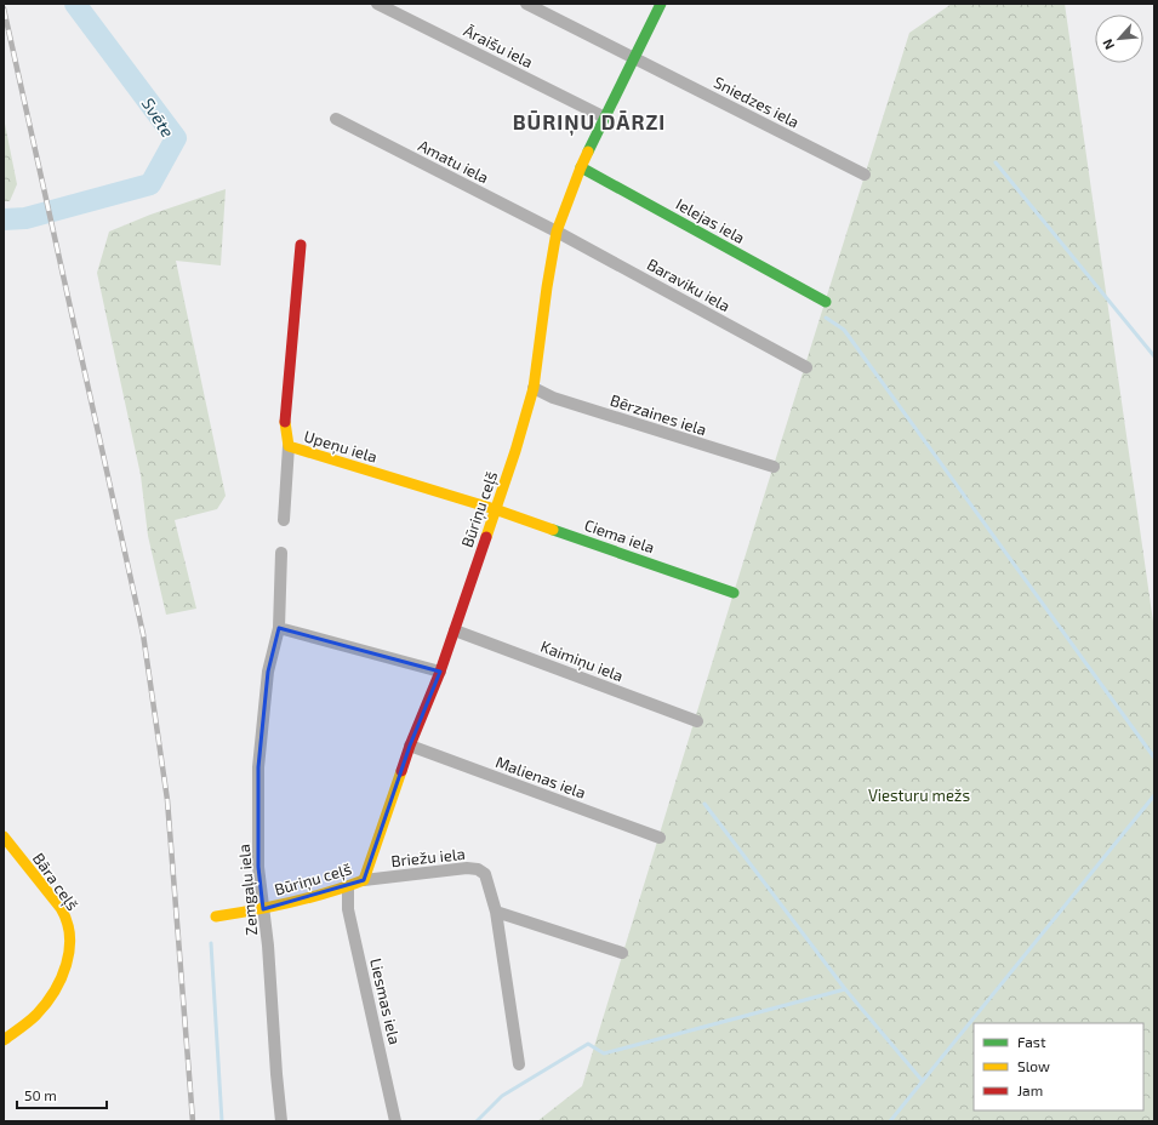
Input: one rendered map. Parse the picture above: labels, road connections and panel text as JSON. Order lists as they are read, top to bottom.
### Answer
{
  "streets": {
    "street": [
      "Āraišu iela",
      "Sniedzes iela",
      "Amatu iela",
      "Ielejas iela",
      "Baraviku iela",
      "Bērzaines iela",
      "Upeņu iela",
      "Būriņu ceļš",
      "Ciema iela",
      "Kaimiņu iela",
      "Malienas iela",
      "Briežu iela",
      "Bāra ceļš",
      "Zemgaļu iela",
      "Liesmas iela"
    ]
  },
  "crossings": [
    ["Āraišu iela", "Būriņu ceļš"],
    ["Sniedzes iela", "Būriņu ceļš"],
    ["Amatu iela", "Baraviku iela"],
    ["Amatu iela", "Būriņu ceļš"],
    ["Ielejas iela", "Būriņu ceļš"],
    ["Baraviku iela", "Būriņu ceļš"],
    ["Bērzaines iela", "Būriņu ceļš"],
    ["Upeņu iela", "Būriņu ceļš"],
    ["Upeņu iela", "Ciema iela"],
    ["Būriņu ceļš", "Ciema iela"],
    ["Būriņu ceļš", "Kaimiņu iela"],
    ["Būriņu ceļš", "Malienas iela"],
    ["Būriņu ceļš", "Briežu iela"],
    ["Būriņu ceļš", "Zemgaļu iela"],
    ["Būriņu ceļš", "Liesmas iela"]
  ],
  "districts": ["BŪRIŅU DĀRZI"],
  "water": ["Svēte"],
  "parks": ["Viesturu mežs"],
  "legend": ["Fast", "Slow", "Jam"],
  "scale_bar": "50 m",
  "north": "bottom left"
}
